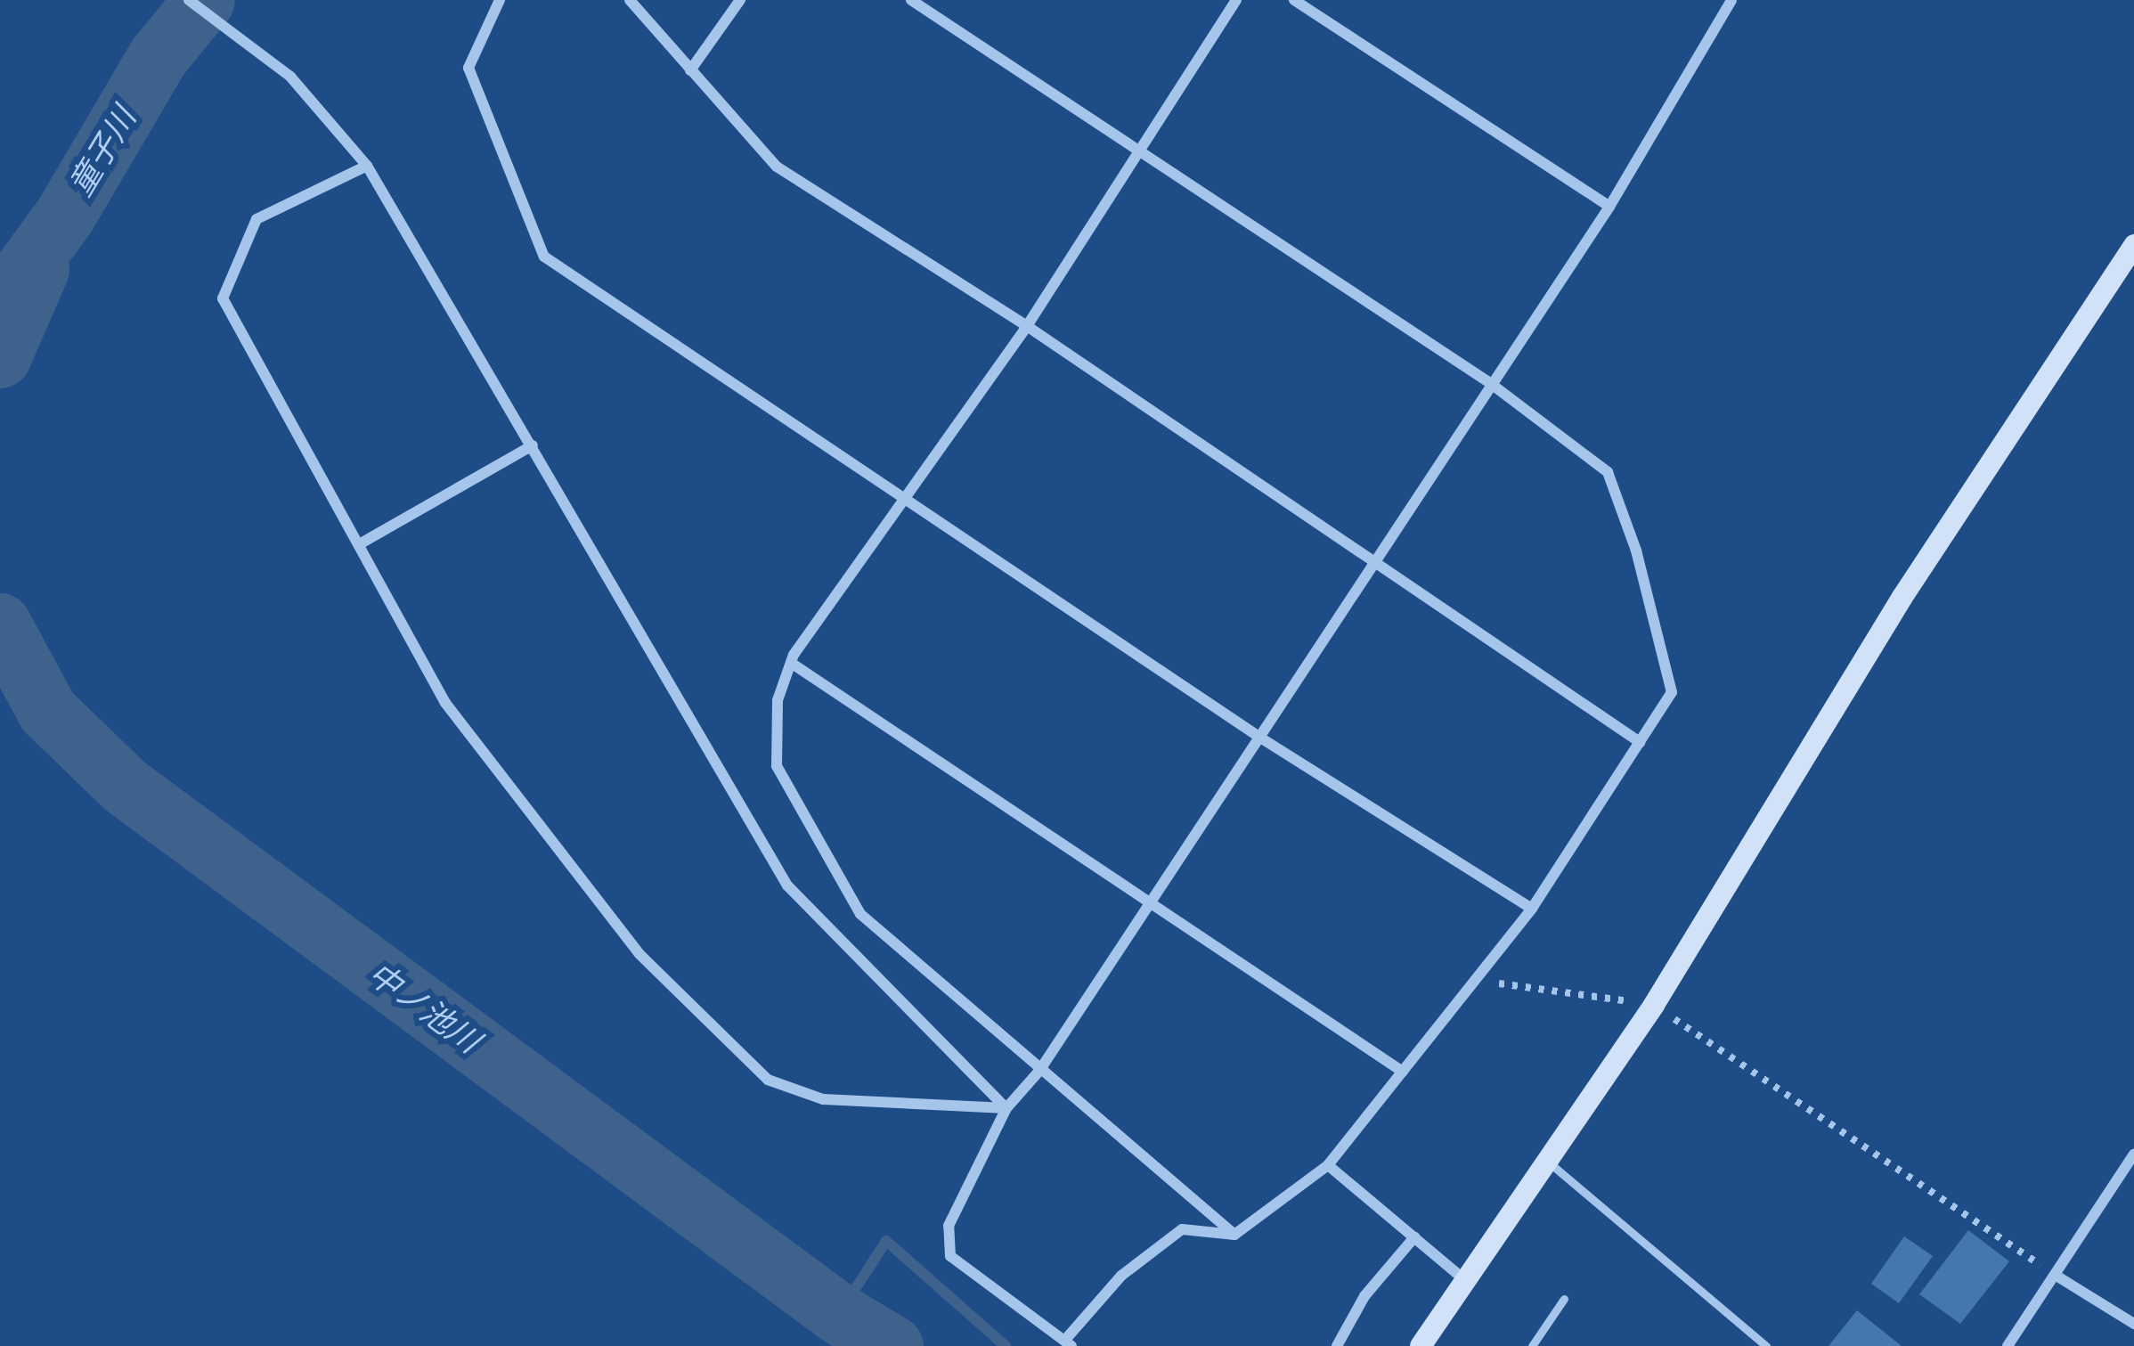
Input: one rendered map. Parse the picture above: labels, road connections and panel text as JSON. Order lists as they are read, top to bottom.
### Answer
{
  "water": ["童子川", "中ノ池川"]
}
